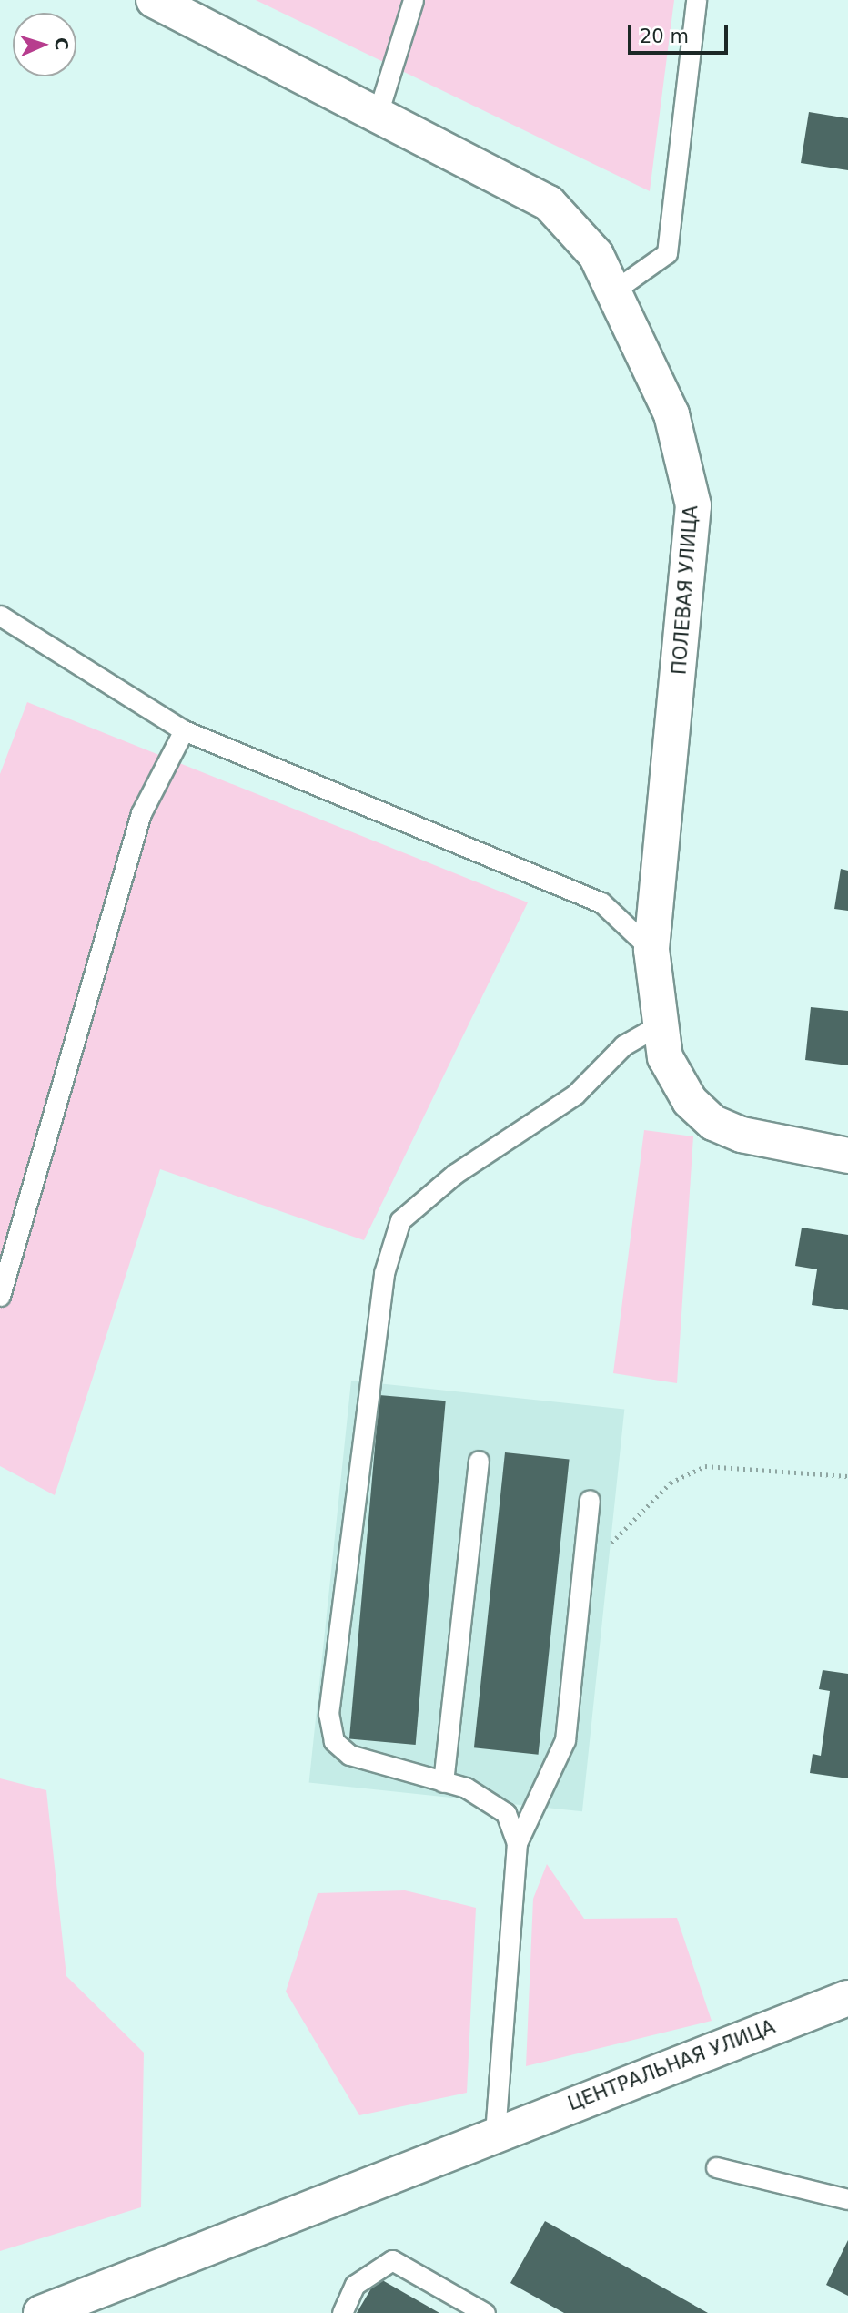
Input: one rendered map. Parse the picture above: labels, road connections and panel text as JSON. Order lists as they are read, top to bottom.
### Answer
{
  "streets": {
    "street": ["ПОЛЕВАЯ УЛИЦА", "ЦЕНТРАЛЬНАЯ УЛИЦА"]
  },
  "scale_bar": "20 m",
  "north": "right"
}
